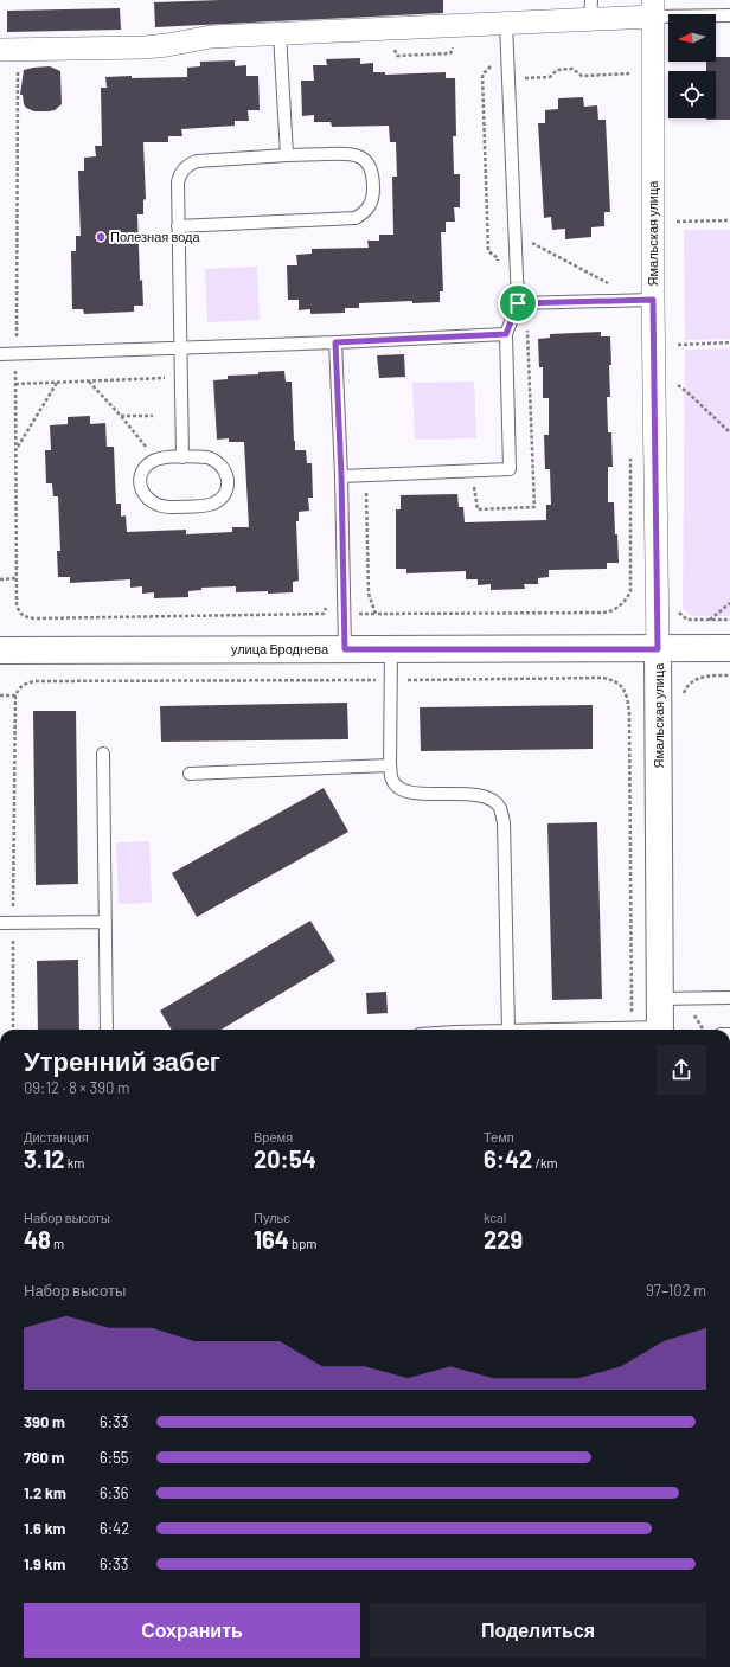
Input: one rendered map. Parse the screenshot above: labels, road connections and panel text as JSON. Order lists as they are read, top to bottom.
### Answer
{
  "streets": {
    "main road": ["Ямальская улица", "улица Броднева"]
  },
  "crossings": [
    ["Ямальская улица", "улица Броднева"]
  ],
  "places": ["Полезная вода"],
  "north": "left",
  "page": {
    "heading": ["Утренний забег", "09:12 · 8 × 390 m"],
    "stats": [
      ["Дистанция", "3.12 km"],
      ["Время", "20:54"],
      ["Темп", "6:42 /km"],
      ["Набор высоты", "48 m"],
      ["Пульс", "164 bpm"],
      ["kcal", "229"]
    ],
    "chart": ["Набор высоты", "97–102 m"],
    "list": [
      {
        "name": "390 m",
        "note": "6:33"
      },
      {
        "name": "780 m",
        "note": "6:55"
      },
      {
        "name": "1.2 km",
        "note": "6:36"
      },
      {
        "name": "1.6 km",
        "note": "6:42"
      },
      {
        "name": "1.9 km",
        "note": "6:33"
      }
    ],
    "buttons": ["Сохранить", "Поделиться"]
  }
}
